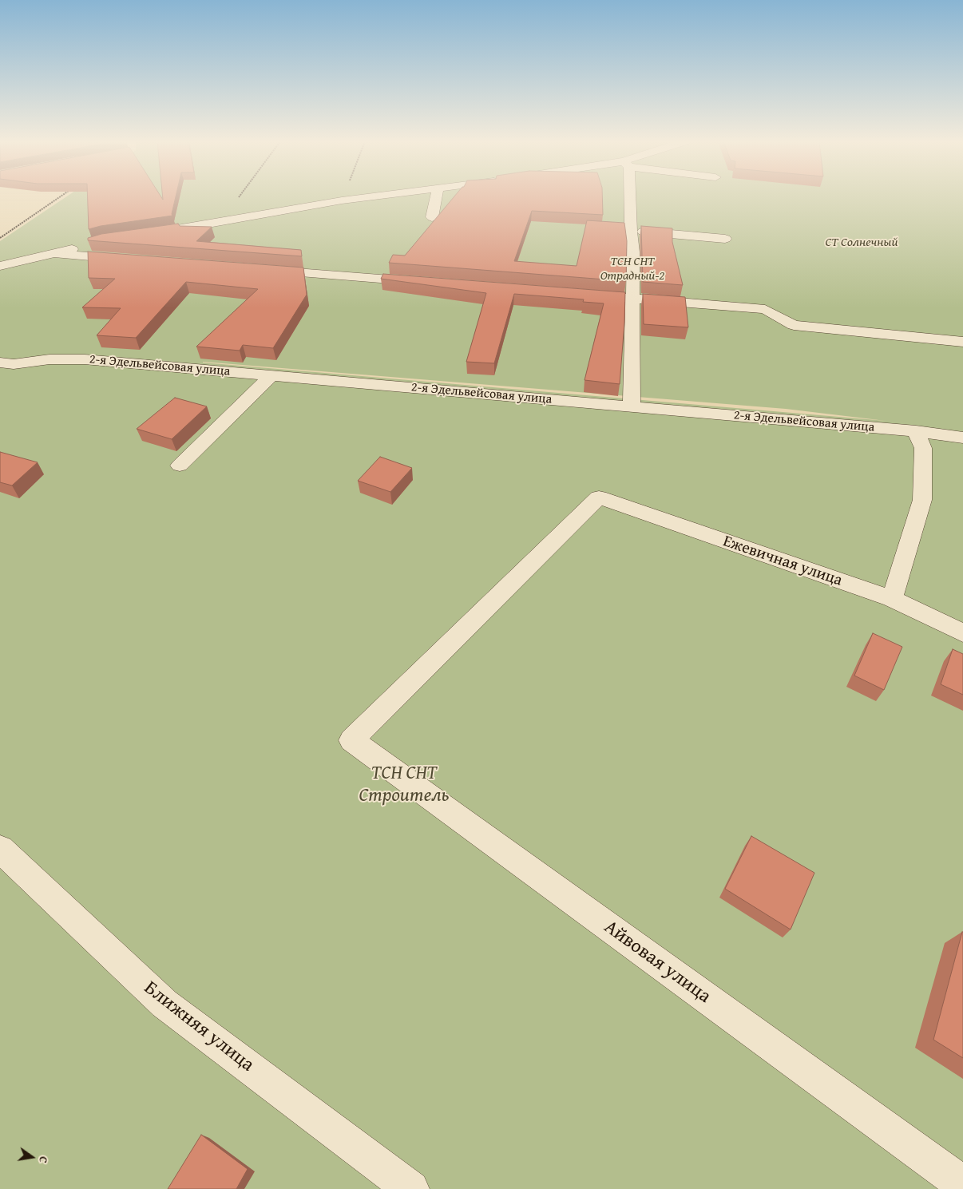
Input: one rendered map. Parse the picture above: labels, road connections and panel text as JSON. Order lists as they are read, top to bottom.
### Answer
{
  "streets": {
    "street": [
      "2-я Эдельвейсовая улица",
      "Ежевичная улица",
      "Айвовая улица",
      "Ближняя улица"
    ]
  },
  "crossings": [
    ["Ежевичная улица", "Айвовая улица"]
  ],
  "parks": ["СТ Солнечный", "ТСН СНТ Отрадный-2", "ТСН СНТ Строитель"],
  "north": "right"
}
